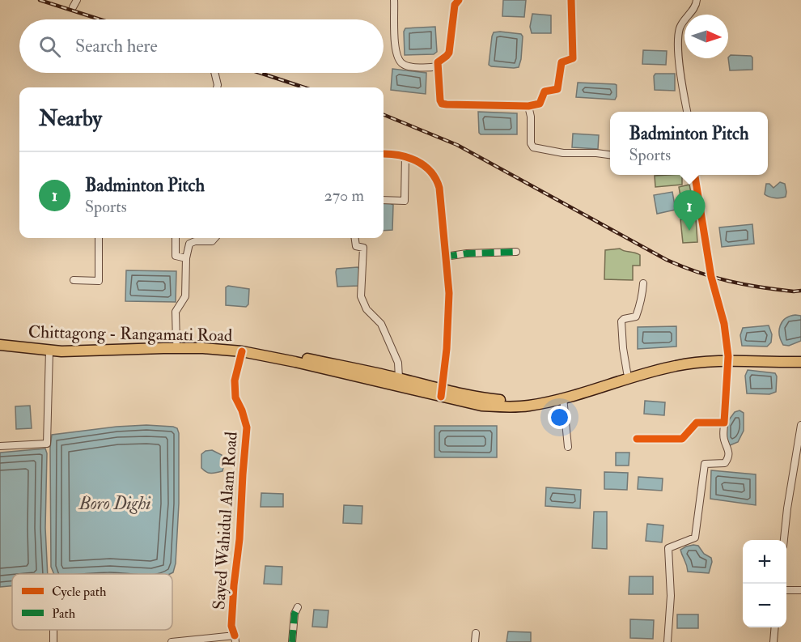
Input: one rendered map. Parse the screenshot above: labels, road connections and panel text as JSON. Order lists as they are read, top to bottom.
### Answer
{
  "streets": {
    "highway": ["Chittagong - Rangamati Road"],
    "street": ["Sayed Wahidul Alam Road"]
  },
  "crossings": [
    ["Chittagong - Rangamati Road", "Sayed Wahidul Alam Road"]
  ],
  "water": ["Boro Dighi"],
  "legend": ["Cycle path", "Path"],
  "north": "right",
  "page": {
    "search": "Search here",
    "heading": "Nearby",
    "popup": ["Badminton Pitch", "Sports"],
    "list": [
      {
        "mark": "1",
        "name": "Badminton Pitch",
        "note": "Sports",
        "value": "270 m"
      }
    ],
    "pins": "1",
    "map_buttons": ["+", "−"]
  }
}
